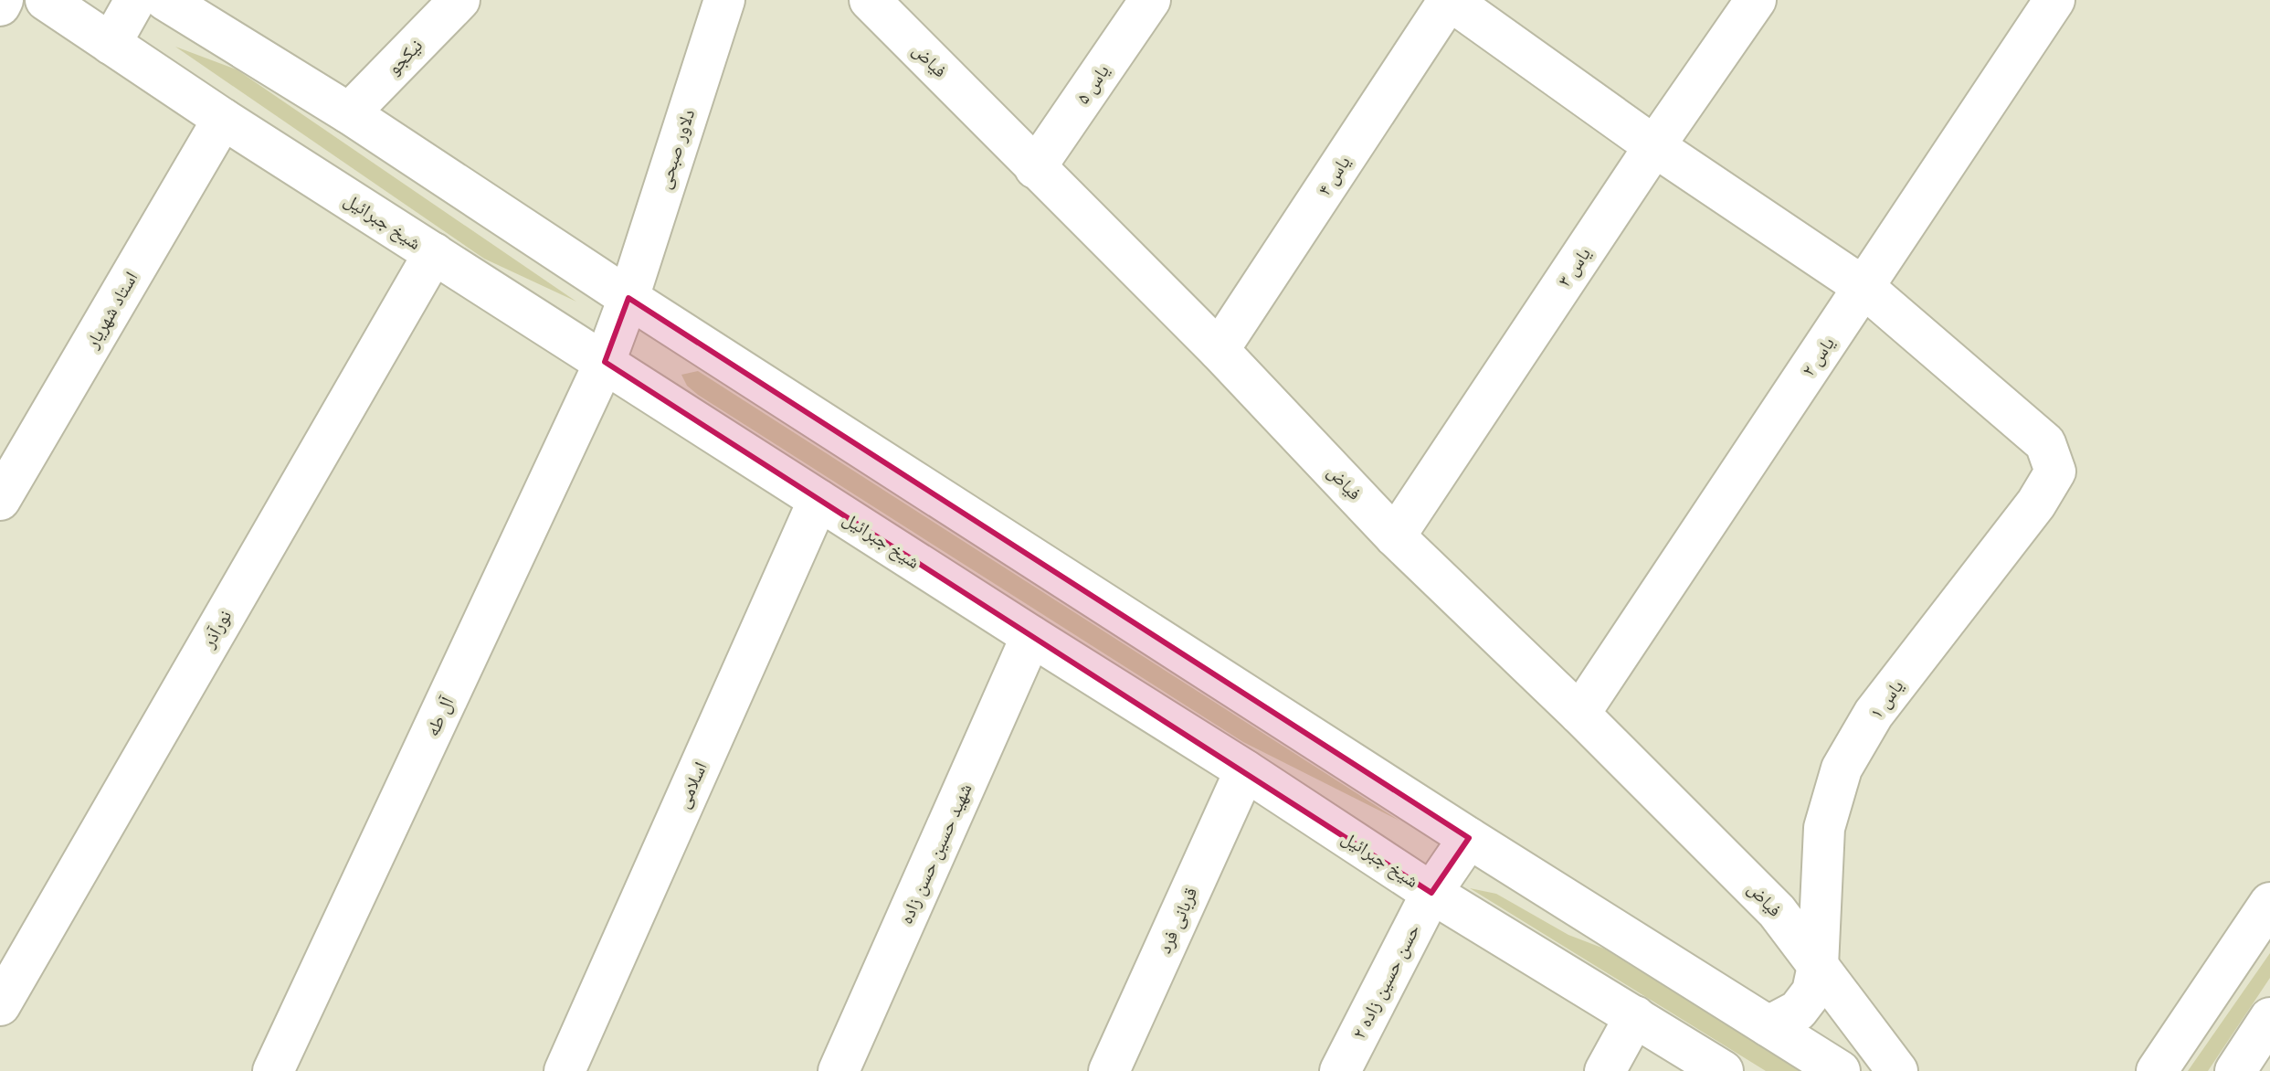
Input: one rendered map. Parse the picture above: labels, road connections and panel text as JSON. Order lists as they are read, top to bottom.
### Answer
{
  "streets": {
    "street": [
      "نیکجو",
      "فیاض",
      "یاس ۵",
      "دلاور صبحی",
      "یاس ۴",
      "شیخ جبرائیل",
      "یاس ۳",
      "استاد شهریار",
      "یاس ۲",
      "نورآذر",
      "یاس ۱",
      "آل طه",
      "اسلامی",
      "شهید حسین حسن زاده",
      "قربانی فرد",
      "حسن حسین زاده ۲"
    ]
  },
  "crossings": [
    ["فیاض", "یاس ۵"],
    ["فیاض", "یاس ۴"],
    ["فیاض", "یاس ۳"],
    ["فیاض", "یاس ۲"],
    ["فیاض", "یاس ۱"],
    ["دلاور صبحی", "شیخ جبرائیل"],
    ["دلاور صبحی", "آل طه"],
    ["شیخ جبرائیل", "استاد شهریار"],
    ["شیخ جبرائیل", "نورآذر"],
    ["شیخ جبرائیل", "آل طه"],
    ["شیخ جبرائیل", "اسلامی"],
    ["شیخ جبرائیل", "شهید حسین حسن زاده"],
    ["شیخ جبرائیل", "قربانی فرد"],
    ["شیخ جبرائیل", "حسن حسین زاده ۲"],
    ["یاس ۲", "یاس ۱"]
  ]
}
